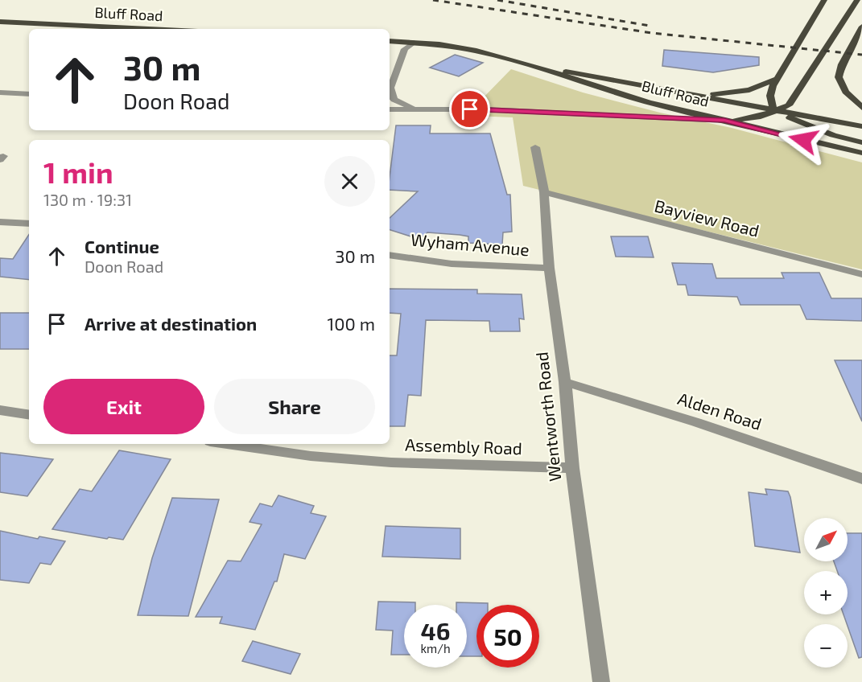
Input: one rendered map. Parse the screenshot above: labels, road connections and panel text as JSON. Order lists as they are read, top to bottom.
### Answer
{
  "streets": {
    "main road": ["Bluff Road"],
    "street": [
      "Bayview Road",
      "Wyham Avenue",
      "Alden Road",
      "Wentworth Road",
      "Assembly Road"
    ]
  },
  "crossings": [
    ["Bayview Road", "Wentworth Road"],
    ["Wyham Avenue", "Wentworth Road"],
    ["Alden Road", "Wentworth Road"],
    ["Wentworth Road", "Assembly Road"]
  ],
  "north": "top right",
  "page": {
    "turn": ["30 m", "Doon Road"],
    "heading": ["1 min", "130 m · 19:31"],
    "list": [
      {
        "name": "Continue",
        "note": "Doon Road",
        "value": "30 m"
      },
      {
        "name": "Arrive at destination",
        "value": "100 m"
      }
    ],
    "buttons": ["Exit", "Share"],
    "map_buttons": ["+", "−"],
    "speed": "46 km/h",
    "limit": "50"
  }
}
